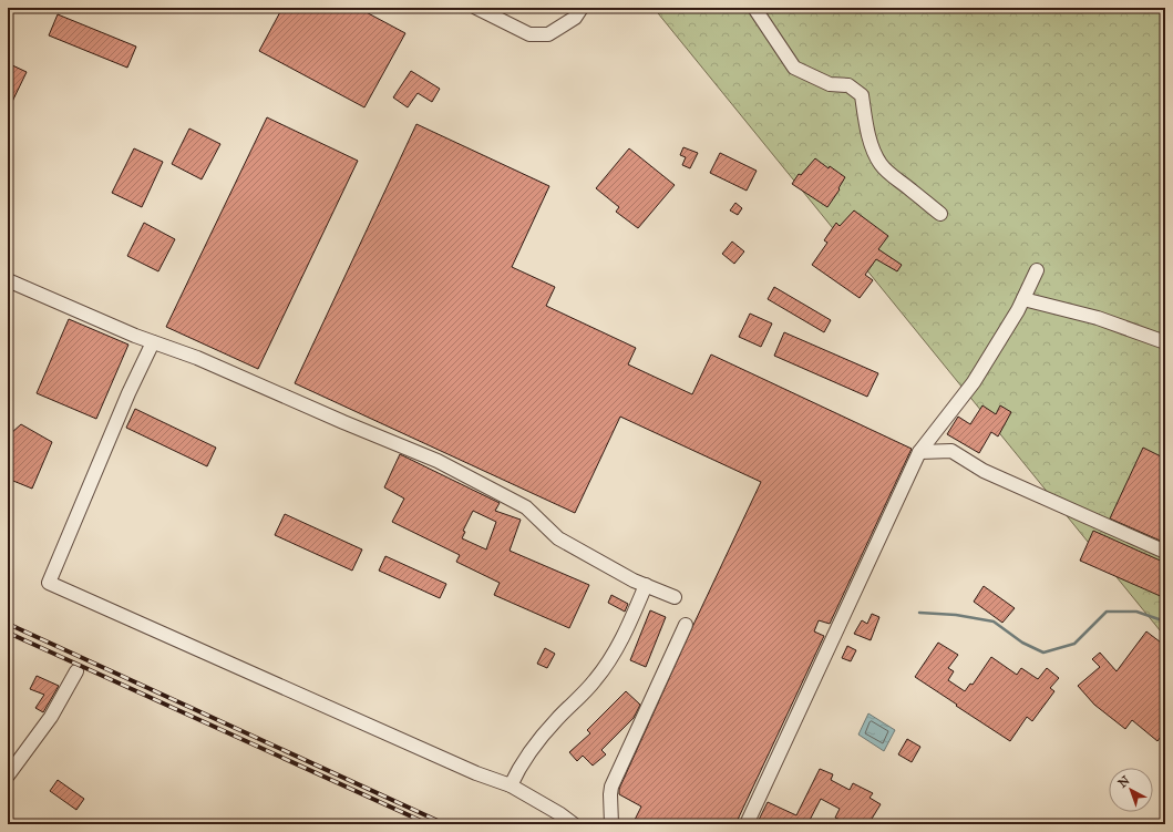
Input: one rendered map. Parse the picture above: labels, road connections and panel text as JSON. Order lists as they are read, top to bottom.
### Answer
{
  "north": "top left"
}
